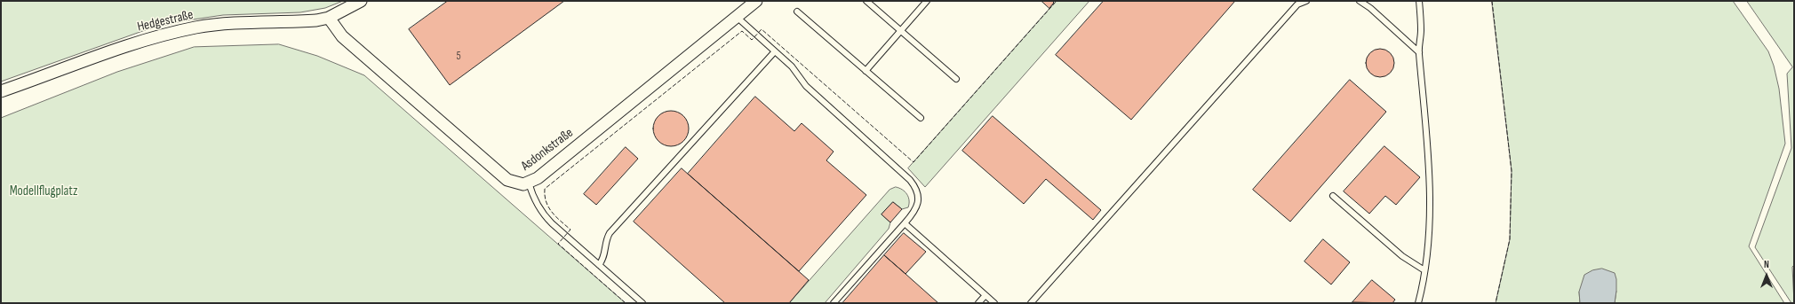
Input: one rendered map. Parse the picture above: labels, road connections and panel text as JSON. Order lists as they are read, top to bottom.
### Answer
{
  "streets": {
    "street": ["Hedgestraße", "Asdonkstraße"]
  },
  "crossings": [
    ["Hedgestraße", "Asdonkstraße"]
  ],
  "parks": ["Modellflugplatz"],
  "house_numbers": ["5"],
  "north": "top"
}
